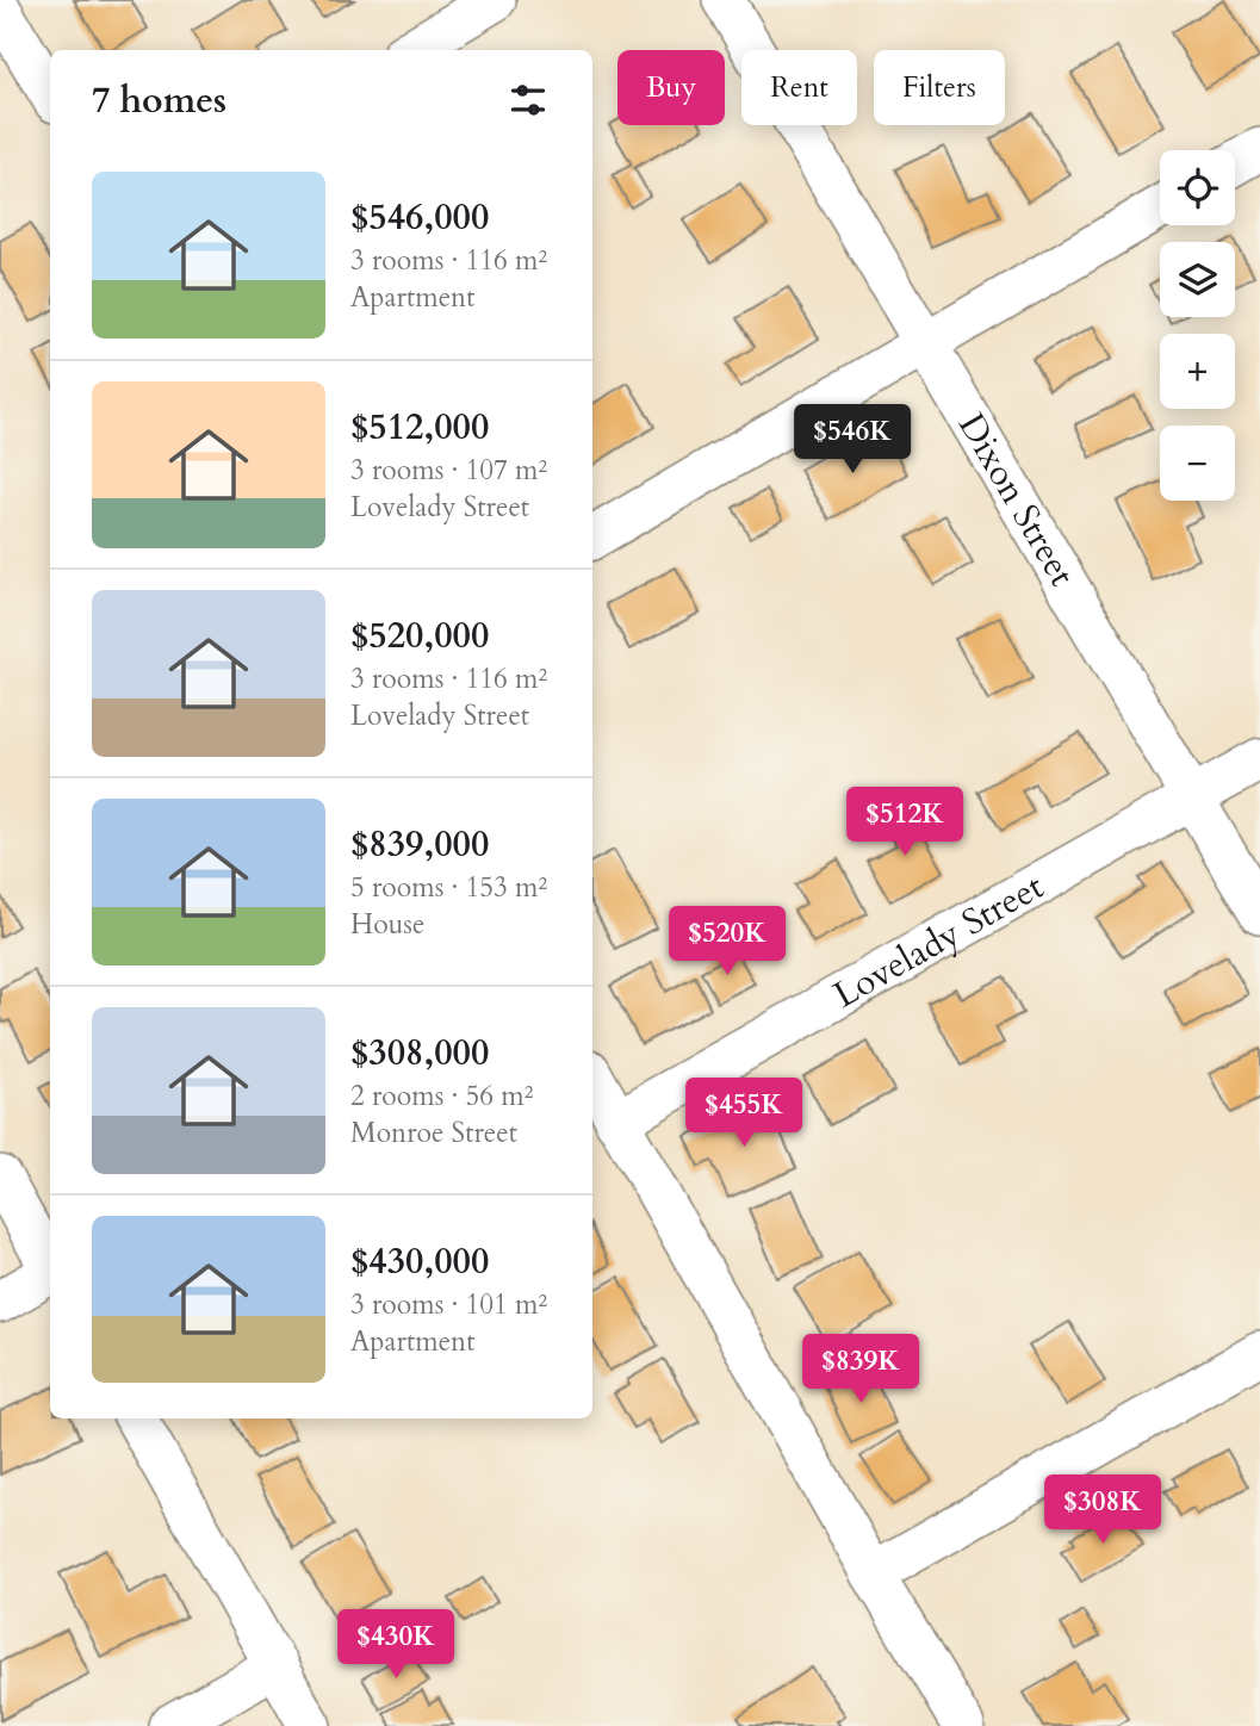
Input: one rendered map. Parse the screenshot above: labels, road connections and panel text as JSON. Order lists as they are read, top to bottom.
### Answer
{
  "streets": {
    "street": ["Dixon Street", "Lovelady Street"]
  },
  "crossings": [
    ["Dixon Street", "Lovelady Street"]
  ],
  "page": {
    "chip": ["Buy", "Rent", "Filters"],
    "heading": "7 homes",
    "map_buttons": ["+", "−"],
    "list": [
      {
        "name": "$546,000",
        "note": "3 rooms · 116 m² · Apartment"
      },
      {
        "name": "$512,000",
        "note": "3 rooms · 107 m² · Lovelady Street"
      },
      {
        "name": "$520,000",
        "note": "3 rooms · 116 m² · Lovelady Street"
      },
      {
        "name": "$839,000",
        "note": "5 rooms · 153 m² · House"
      },
      {
        "name": "$308,000",
        "note": "2 rooms · 56 m² · Monroe Street"
      },
      {
        "name": "$430,000",
        "note": "3 rooms · 101 m² · Apartment"
      }
    ],
    "price": [
      "$546K",
      "$512K",
      "$520K",
      "$455K",
      "$839K",
      "$308K",
      "$430K"
    ]
  }
}
